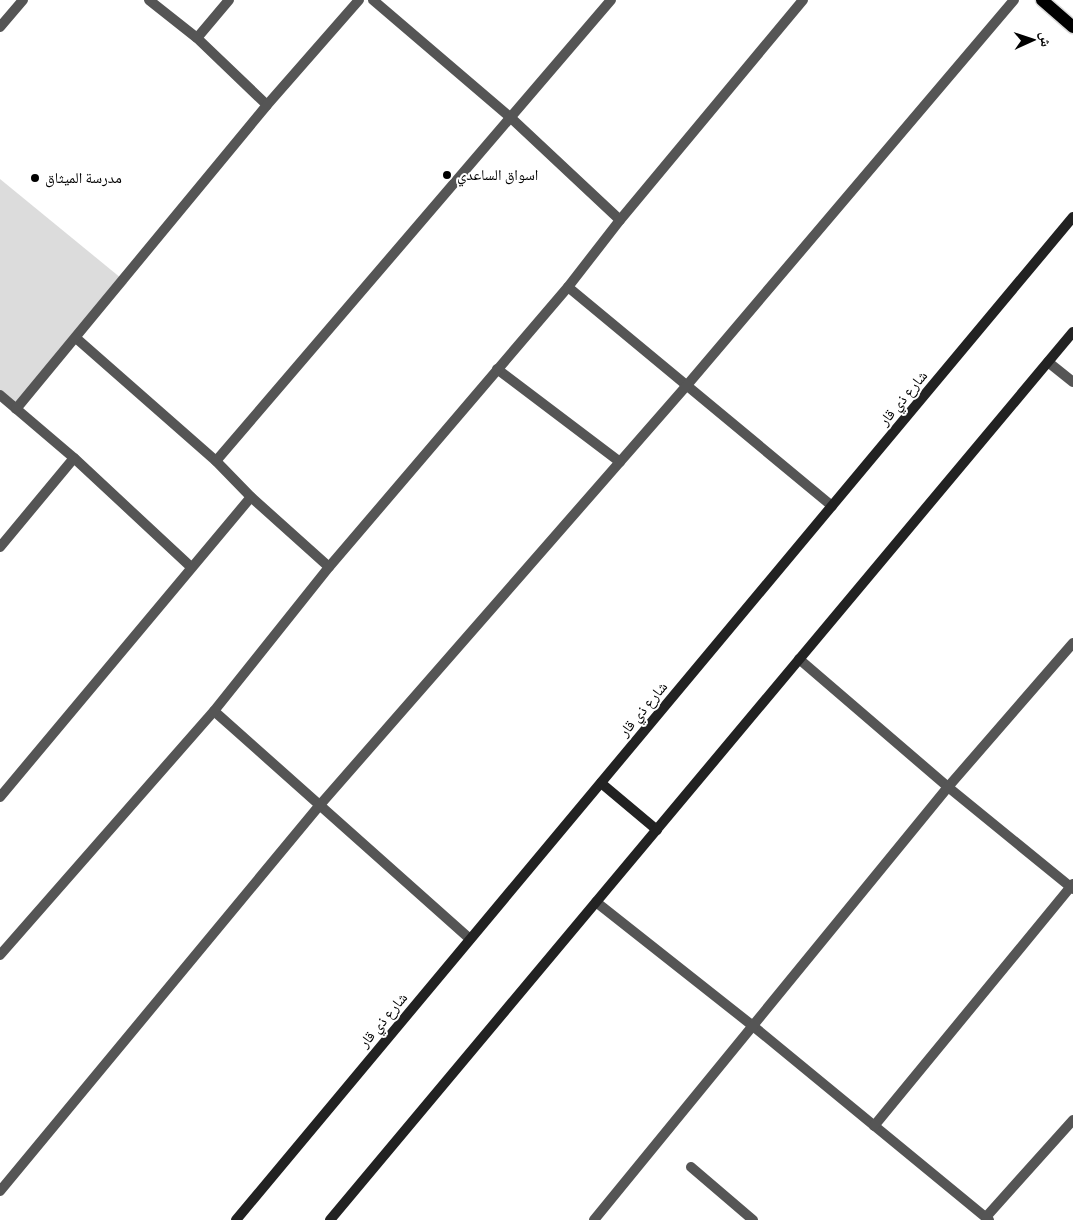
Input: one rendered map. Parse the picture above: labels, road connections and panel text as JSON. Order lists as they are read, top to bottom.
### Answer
{
  "streets": {
    "street": ["شارع ذي قار"]
  },
  "places": ["اسواق الساعدي", "مدرسة الميثاق"],
  "north": "right"
}
